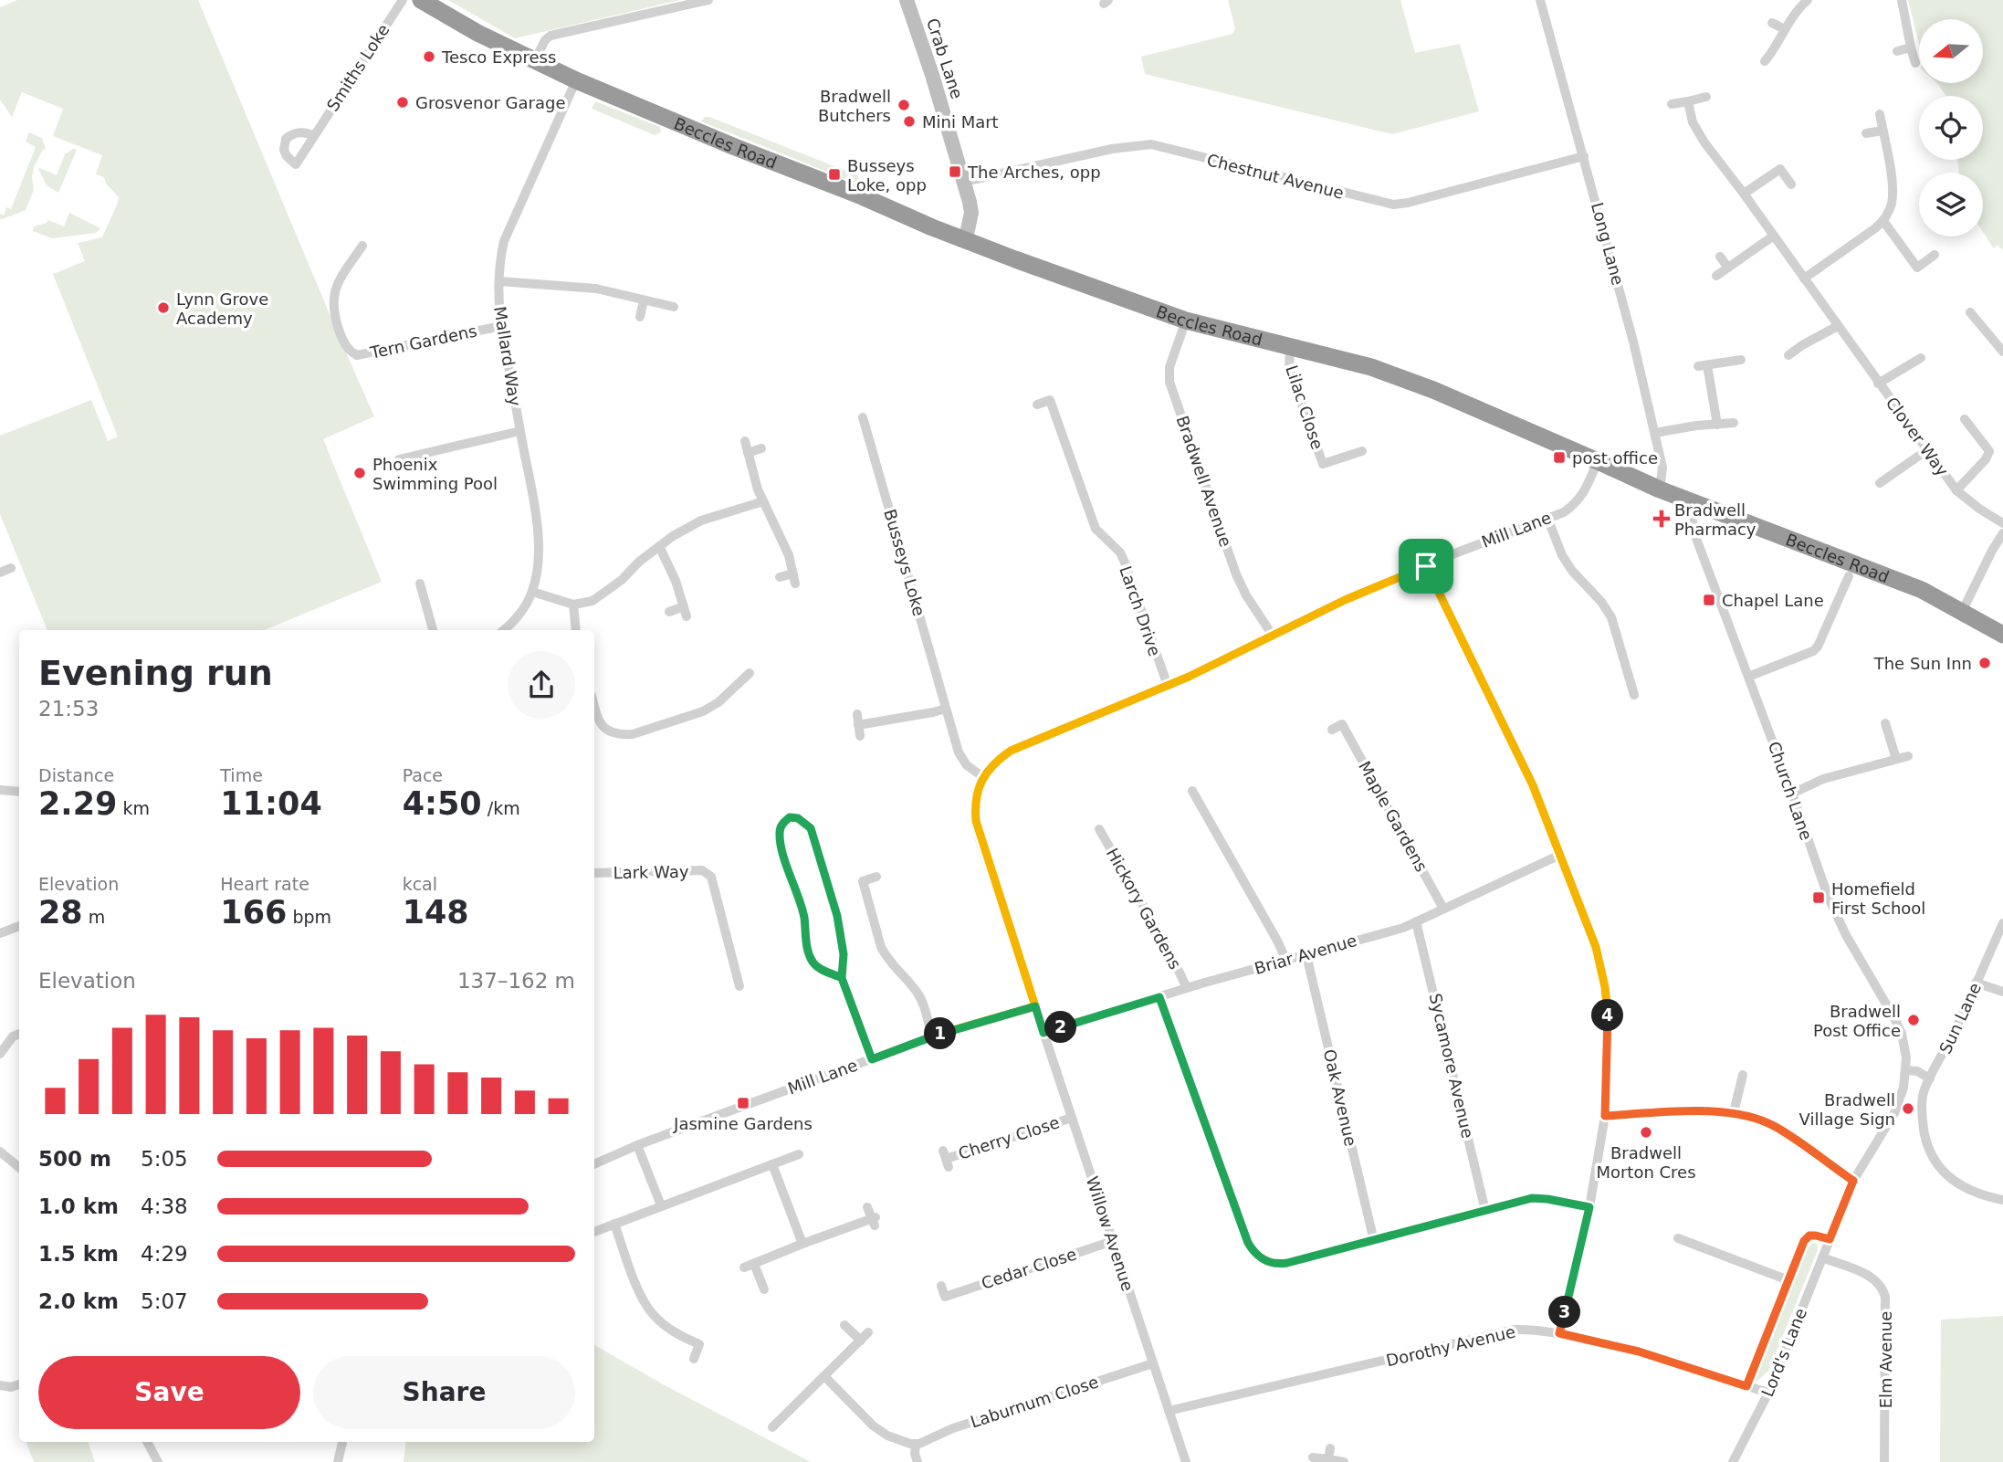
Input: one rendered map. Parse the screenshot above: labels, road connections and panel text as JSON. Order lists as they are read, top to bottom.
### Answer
{
  "streets": {
    "highway": ["Beccles Road"],
    "street": [
      "Crab Lane",
      "Smiths Loke",
      "Chestnut Avenue",
      "Long Lane",
      "Tern Gardens",
      "Mallard Way",
      "Lilac Close",
      "Clover Way",
      "Bradwell Avenue",
      "Mill Lane",
      "Busseys Loke",
      "Larch Drive",
      "Church Lane",
      "Maple Gardens",
      "Lark Way",
      "Hickory Gardens",
      "Briar Avenue",
      "Sun Lane",
      "Sycamore Avenue",
      "Oak Avenue",
      "Cherry Close",
      "Willow Avenue",
      "Cedar Close",
      "Dorothy Avenue",
      "Lord's Lane",
      "Elm Avenue",
      "Laburnum Close"
    ]
  },
  "crossings": [
    ["Crab Lane", "Beccles Road"],
    ["Crab Lane", "Chestnut Avenue"],
    ["Beccles Road", "Long Lane"],
    ["Beccles Road", "Mallard Way"],
    ["Beccles Road", "Lilac Close"],
    ["Beccles Road", "Bradwell Avenue"],
    ["Beccles Road", "Mill Lane"],
    ["Beccles Road", "Church Lane"],
    ["Chestnut Avenue", "Long Lane"],
    ["Tern Gardens", "Mallard Way"],
    ["Bradwell Avenue", "Mill Lane"],
    ["Mill Lane", "Busseys Loke"],
    ["Mill Lane", "Larch Drive"],
    ["Mill Lane", "Willow Avenue"],
    ["Church Lane", "Lord's Lane"],
    ["Maple Gardens", "Briar Avenue"],
    ["Hickory Gardens", "Briar Avenue"],
    ["Briar Avenue", "Sycamore Avenue"],
    ["Briar Avenue", "Oak Avenue"],
    ["Briar Avenue", "Willow Avenue"],
    ["Cherry Close", "Willow Avenue"],
    ["Willow Avenue", "Cedar Close"],
    ["Willow Avenue", "Dorothy Avenue"],
    ["Willow Avenue", "Laburnum Close"],
    ["Dorothy Avenue", "Lord's Lane"],
    ["Lord's Lane", "Elm Avenue"]
  ],
  "places": {
    "other": [
      "Tesco Express",
      "Grosvenor Garage",
      "Bradwell Butchers",
      "Mini Mart",
      "Lynn Grove Academy",
      "Phoenix Swimming Pool",
      "The Sun Inn",
      "Bradwell Post Office",
      "Bradwell Village Sign",
      "Bradwell Morton Cres"
    ],
    "transit": [
      "The Arches, opp",
      "Busseys Loke, opp",
      "post office",
      "Chapel Lane",
      "Homefield First School",
      "Jasmine Gardens"
    ],
    "health": ["Bradwell Pharmacy"]
  },
  "north": "left",
  "page": {
    "heading": ["Evening run", "21:53"],
    "stats": [
      ["Distance", "2.29 km"],
      ["Time", "11:04"],
      ["Pace", "4:50 /km"],
      ["Elevation", "28 m"],
      ["Heart rate", "166 bpm"],
      ["kcal", "148"]
    ],
    "chart": ["Elevation", "137–162 m"],
    "pins": [
      "4",
      "2",
      "1",
      "3"
    ],
    "list": [
      {
        "name": "500 m",
        "note": "5:05"
      },
      {
        "name": "1.0 km",
        "note": "4:38"
      },
      {
        "name": "1.5 km",
        "note": "4:29"
      },
      {
        "name": "2.0 km",
        "note": "5:07"
      }
    ],
    "buttons": ["Save", "Share"]
  }
}
